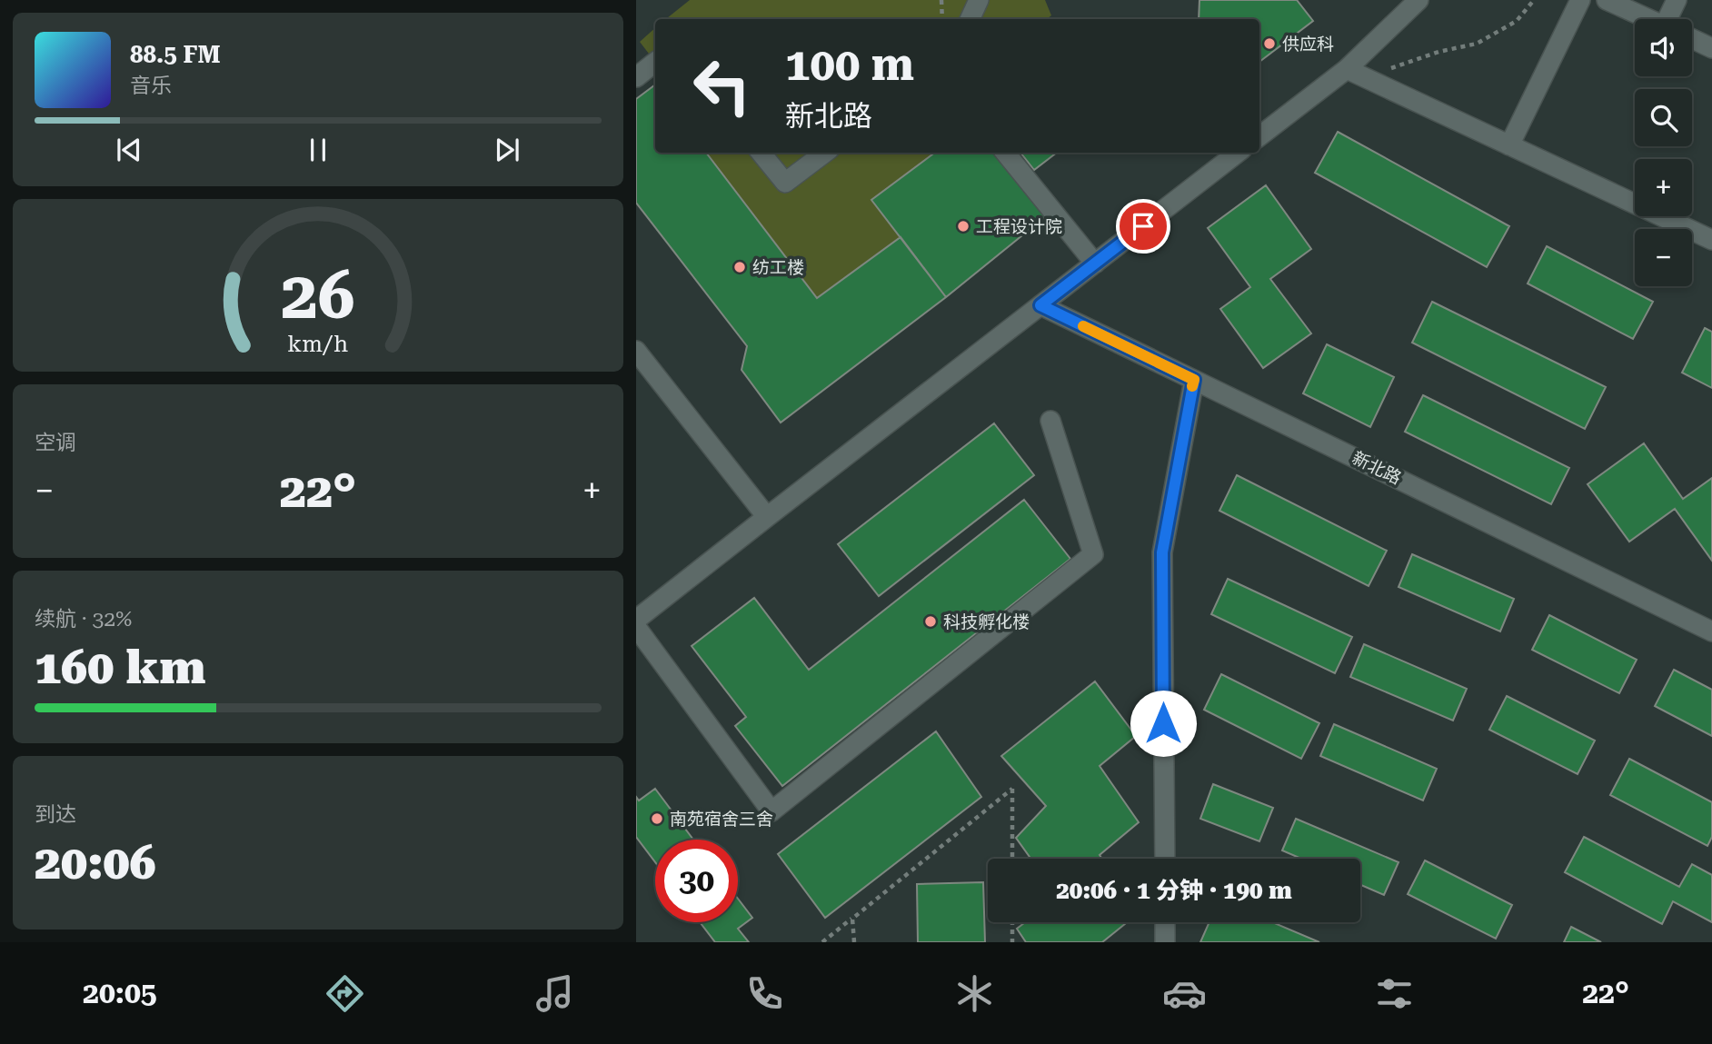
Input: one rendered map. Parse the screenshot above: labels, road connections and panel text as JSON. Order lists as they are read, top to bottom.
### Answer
{
  "streets": {
    "street": ["新北路"]
  },
  "places": [
    "供应科",
    "工程设计院",
    "纺工楼",
    "科技孵化楼",
    "南苑宿舍三舍"
  ],
  "page": {
    "map_buttons": ["+", "−"],
    "turn": ["100 m", "新北路"],
    "song": ["88.5 FM", "音乐"],
    "tile": [
      "空调",
      ["续航 · 32%", "160 km"],
      ["到达", "20:06"]
    ],
    "heat": ["−", "22°", "+"],
    "limit": "30",
    "trip": "20:06 · 1 分钟 · 190 m",
    "tabs": ["20:05", "22°"],
    "gauge": ["26", "km/h"]
  }
}
